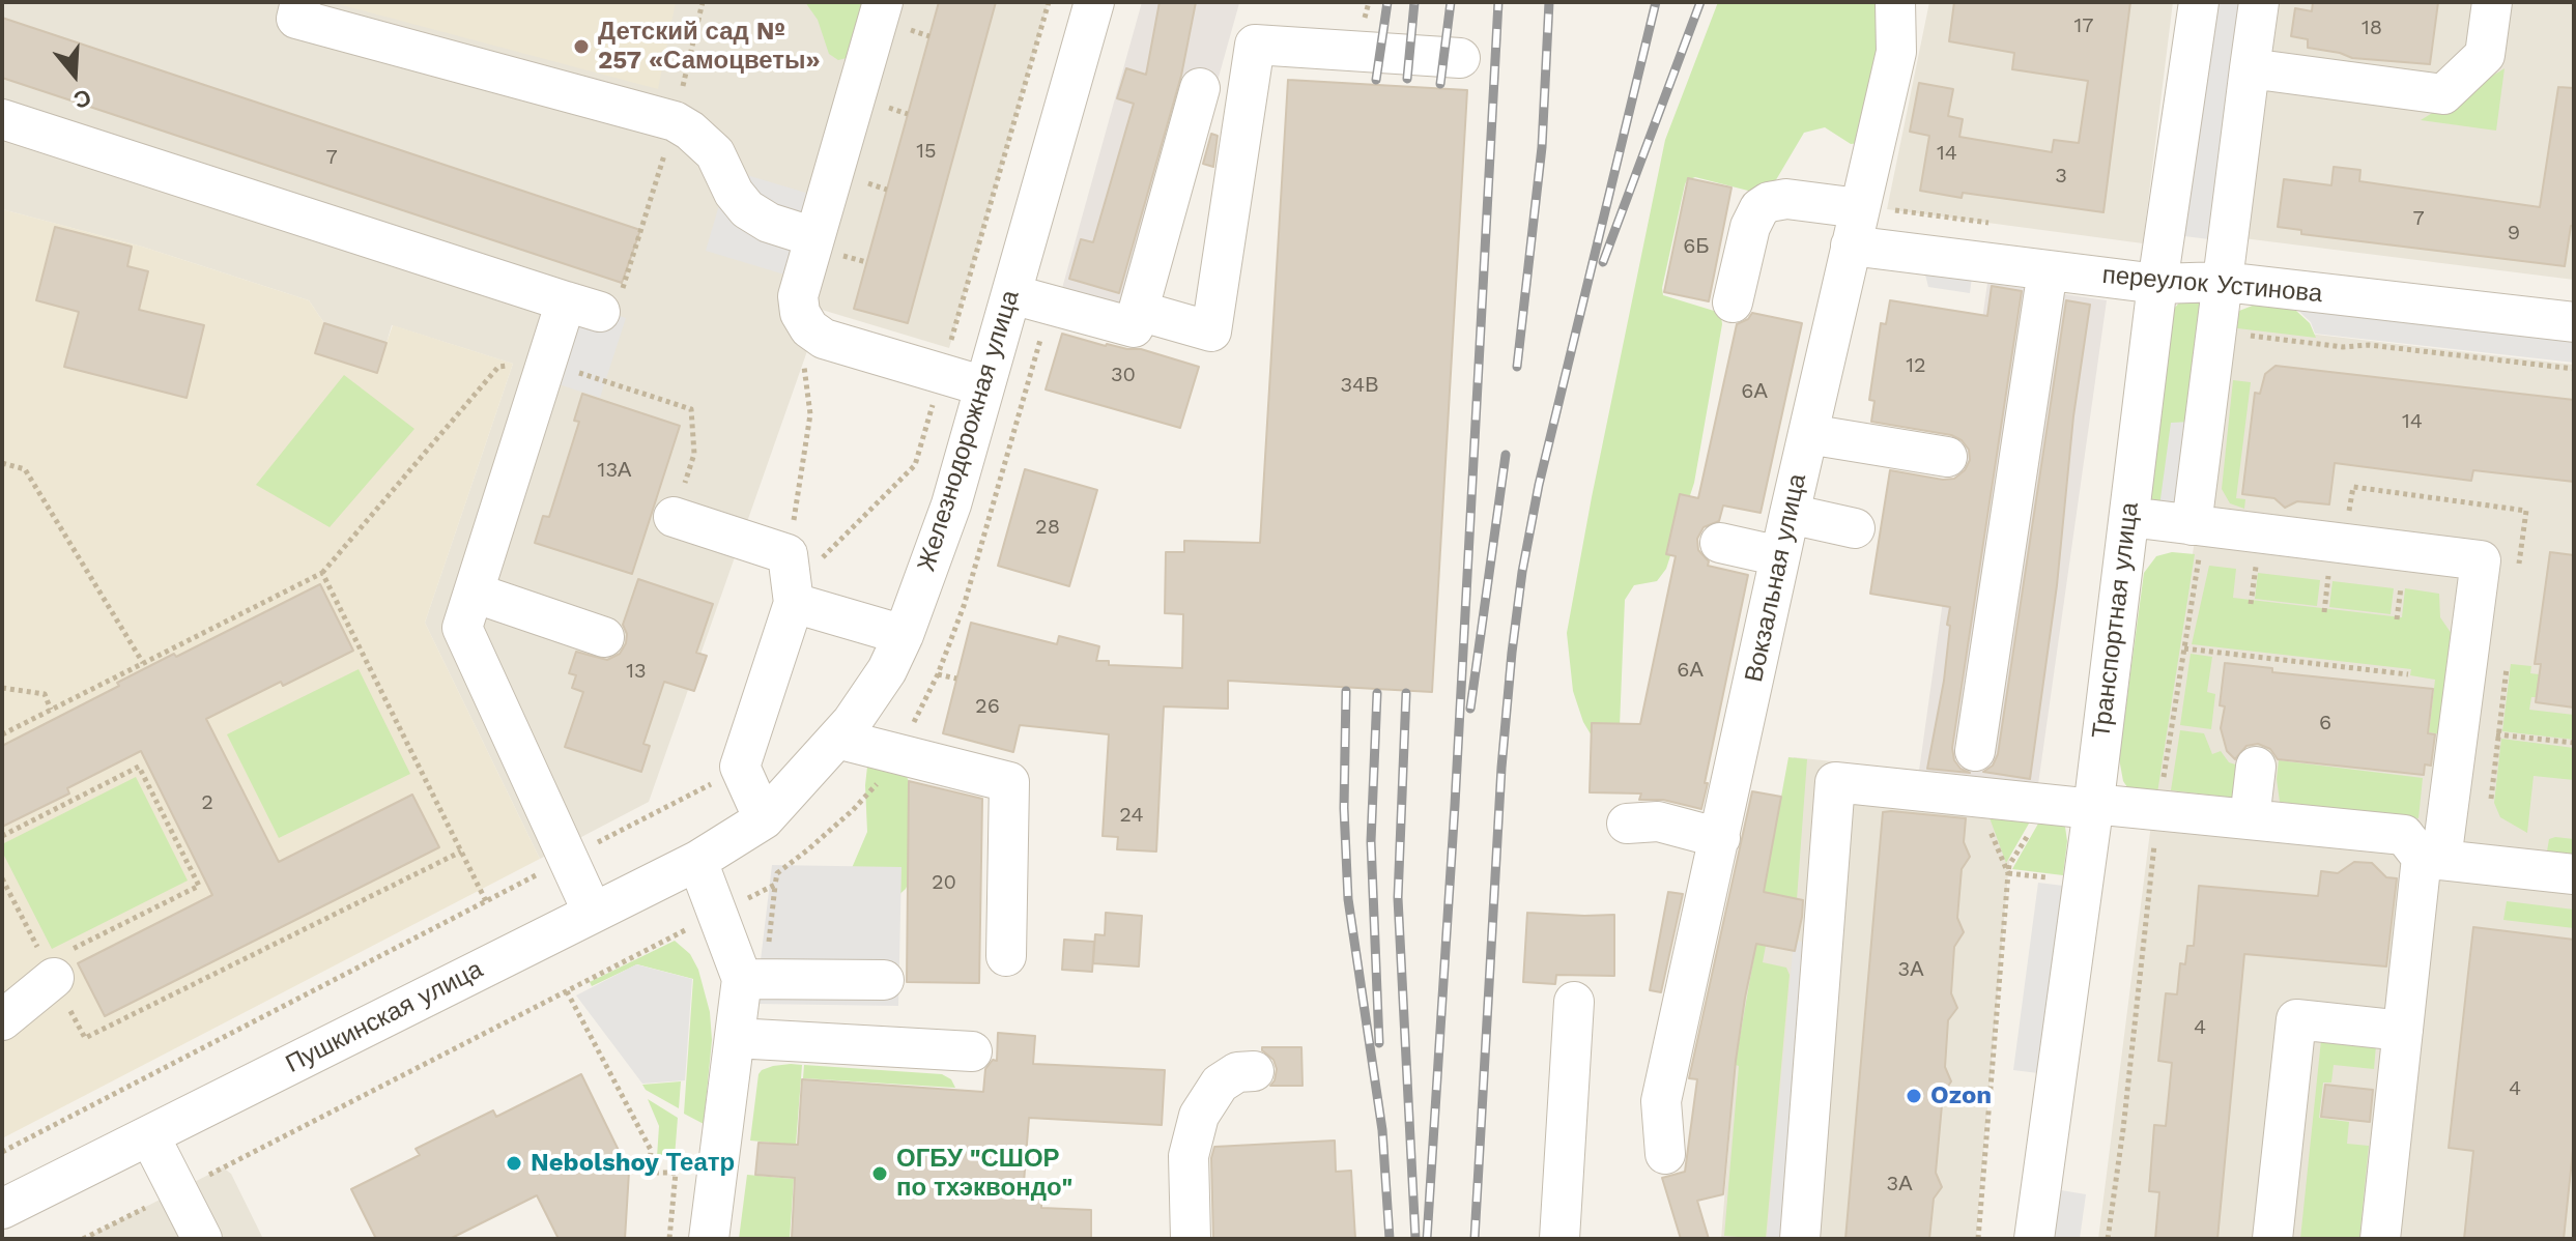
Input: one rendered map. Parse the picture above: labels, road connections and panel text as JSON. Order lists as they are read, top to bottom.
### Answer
{
  "streets": {
    "street": [
      "переулок Устинова",
      "Железнодорожная улица",
      "Вокзальная улица",
      "Транспортная улица",
      "Пушкинская улица"
    ]
  },
  "crossings": [
    ["переулок Устинова", "Вокзальная улица"],
    ["переулок Устинова", "Транспортная улица"],
    ["Железнодорожная улица", "Пушкинская улица"]
  ],
  "places": [
    "Детский сад № 257 «Самоцветы»",
    "Ozon",
    "Nebolshoy Театр",
    "ОГБУ \"СШОР по тхэквондо\""
  ],
  "house_numbers": [
    "17",
    "18",
    "15",
    "14",
    "7",
    "3",
    "7",
    "9",
    "6Б",
    "12",
    "30",
    "34В",
    "6А",
    "14",
    "13А",
    "28",
    "6А",
    "13",
    "26",
    "6",
    "2",
    "24",
    "20",
    "3А",
    "4",
    "4",
    "3А"
  ],
  "north": "bottom"
}
